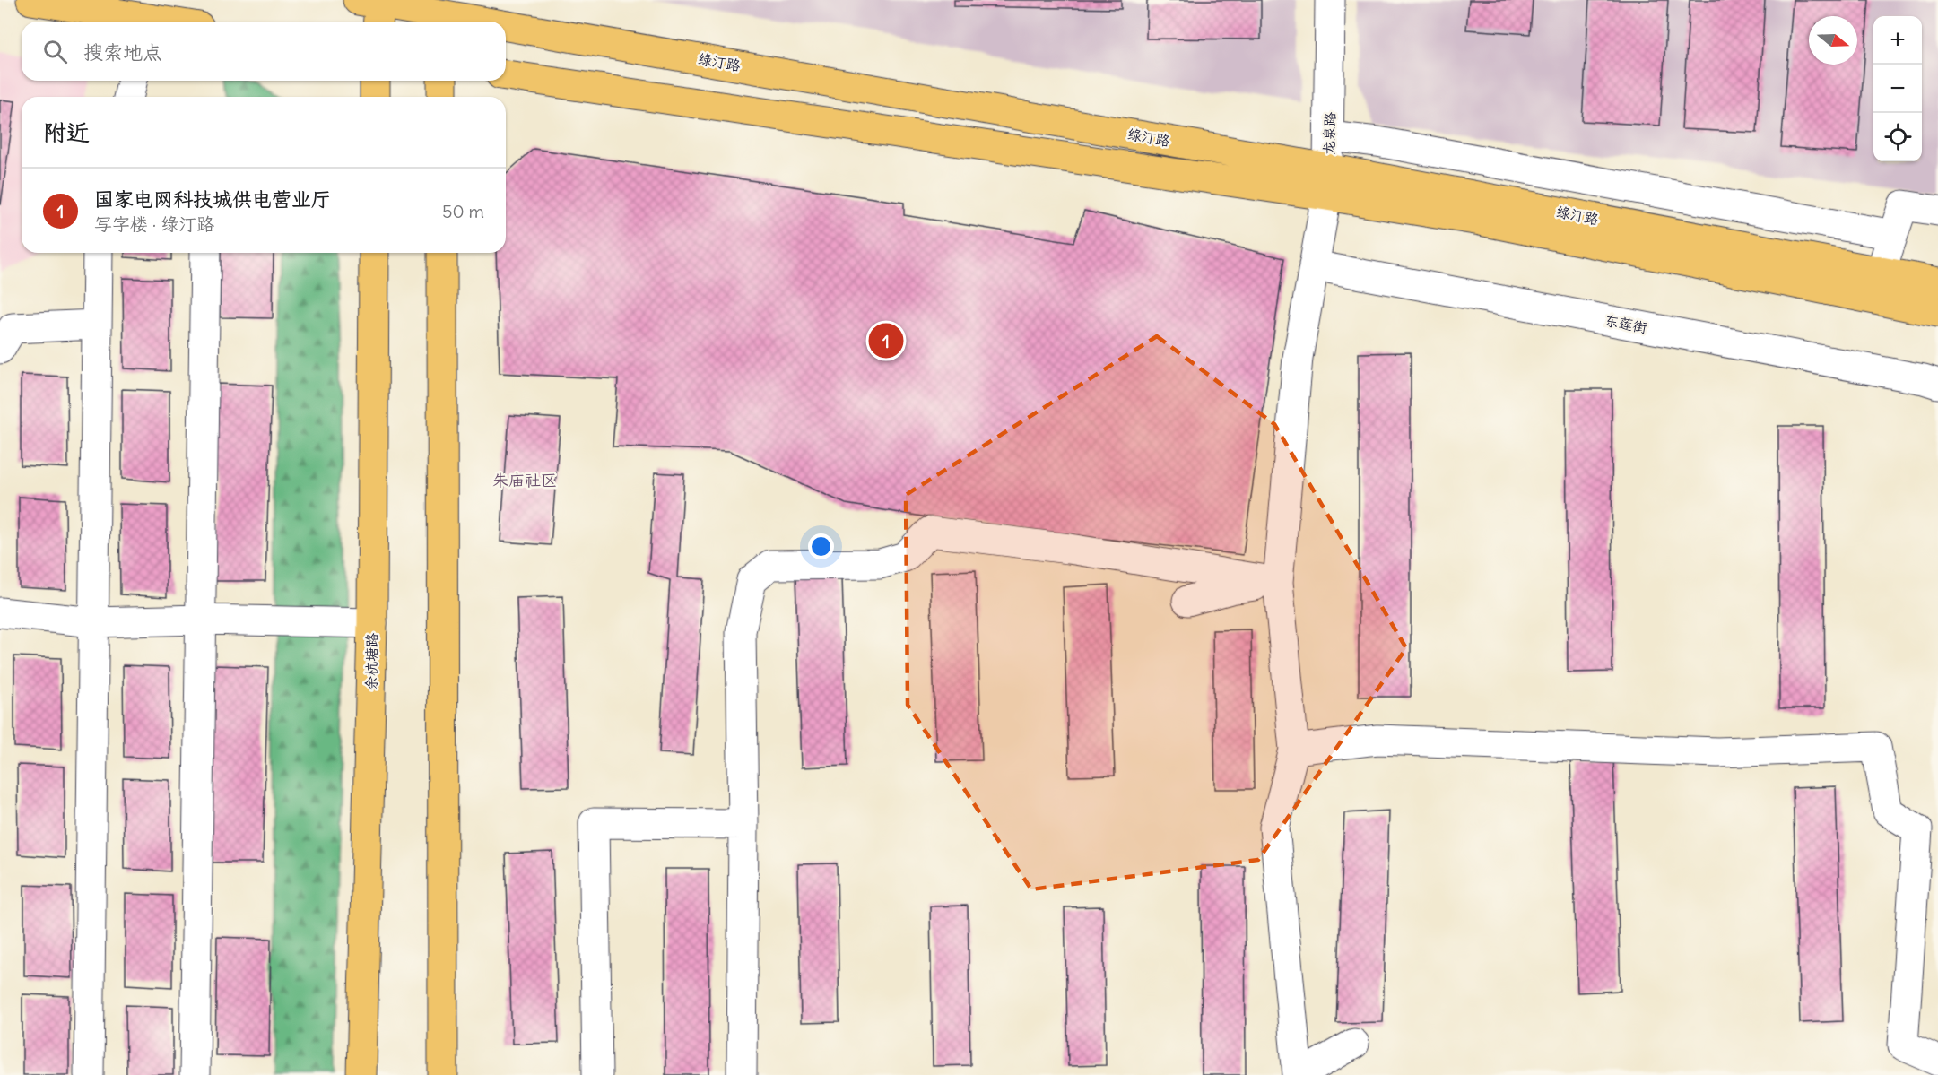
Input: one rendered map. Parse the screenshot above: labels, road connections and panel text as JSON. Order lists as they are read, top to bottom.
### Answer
{
  "streets": {
    "main road": ["绿汀路", "余杭塘路"],
    "street": ["龙泉路", "东莲街"]
  },
  "crossings": [
    ["绿汀路", "龙泉路"],
    ["龙泉路", "东莲街"]
  ],
  "districts": ["朱庙社区"],
  "north": "right",
  "page": {
    "map_buttons": ["+", "−"],
    "search": "搜索地点",
    "heading": "附近",
    "list": [
      {
        "mark": "1",
        "name": "国家电网科技城供电营业厅",
        "note": "写字楼 · 绿汀路",
        "value": "50 m"
      }
    ],
    "pins": "1"
  }
}
